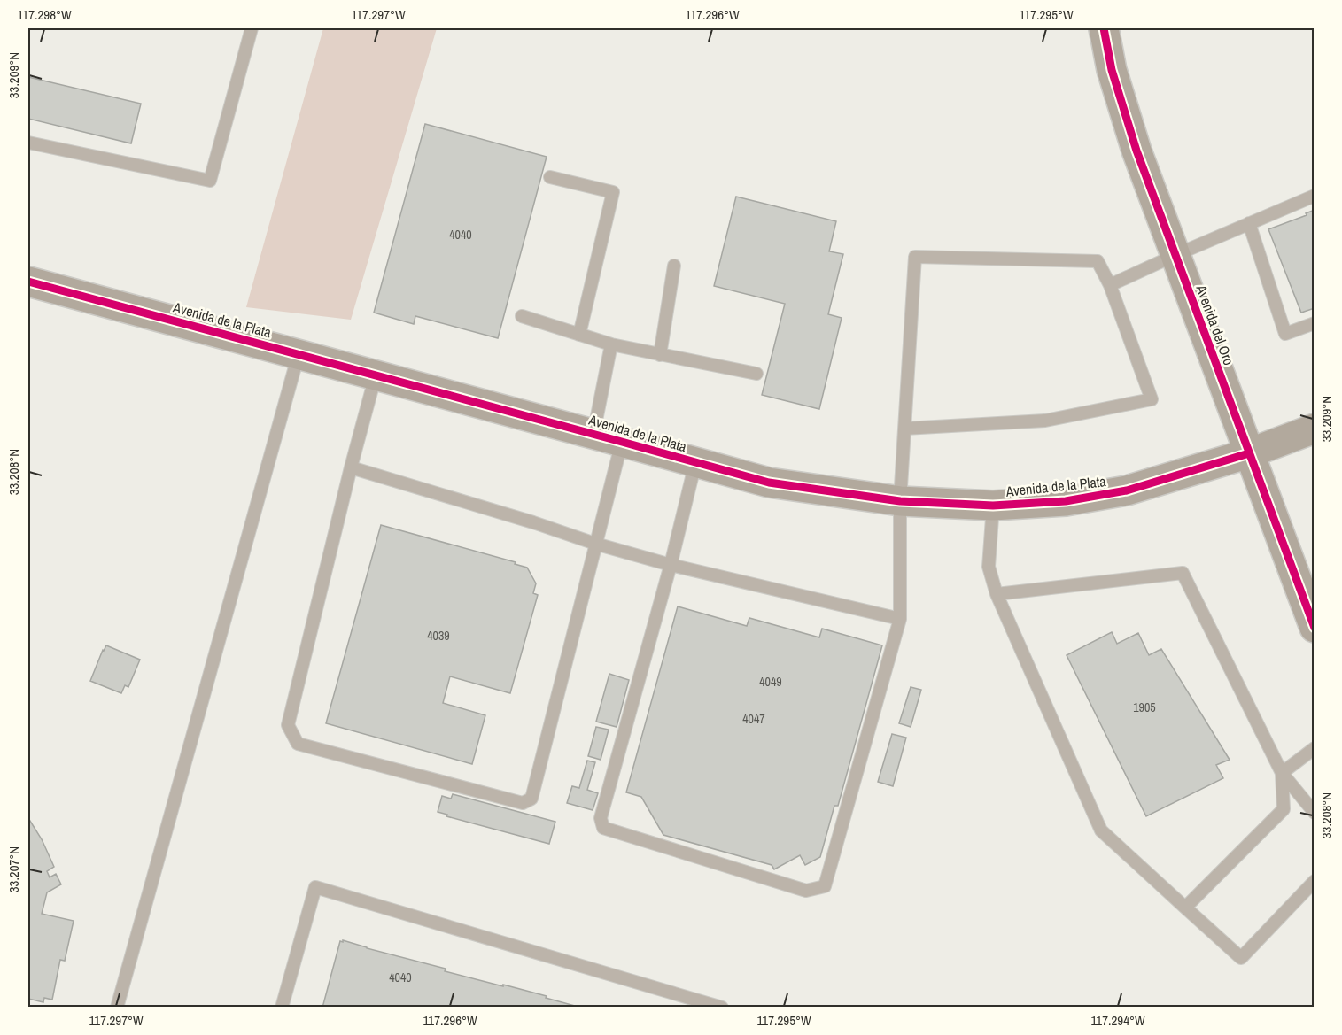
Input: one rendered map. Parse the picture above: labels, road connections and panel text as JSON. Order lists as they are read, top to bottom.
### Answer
{
  "streets": {
    "street": ["Avenida de la Plata", "Avenida del Oro"]
  },
  "crossings": [
    ["Avenida de la Plata", "Avenida del Oro"]
  ],
  "house_numbers": [
    "4040",
    "4039",
    "4049",
    "1905",
    "4047",
    "4040"
  ],
  "coordinates": [
    "117.298°W",
    "117.297°W",
    "117.296°W",
    "117.295°W",
    "33.209°N",
    "33.208°N",
    "33.207°N",
    "117.294°W"
  ]
}
